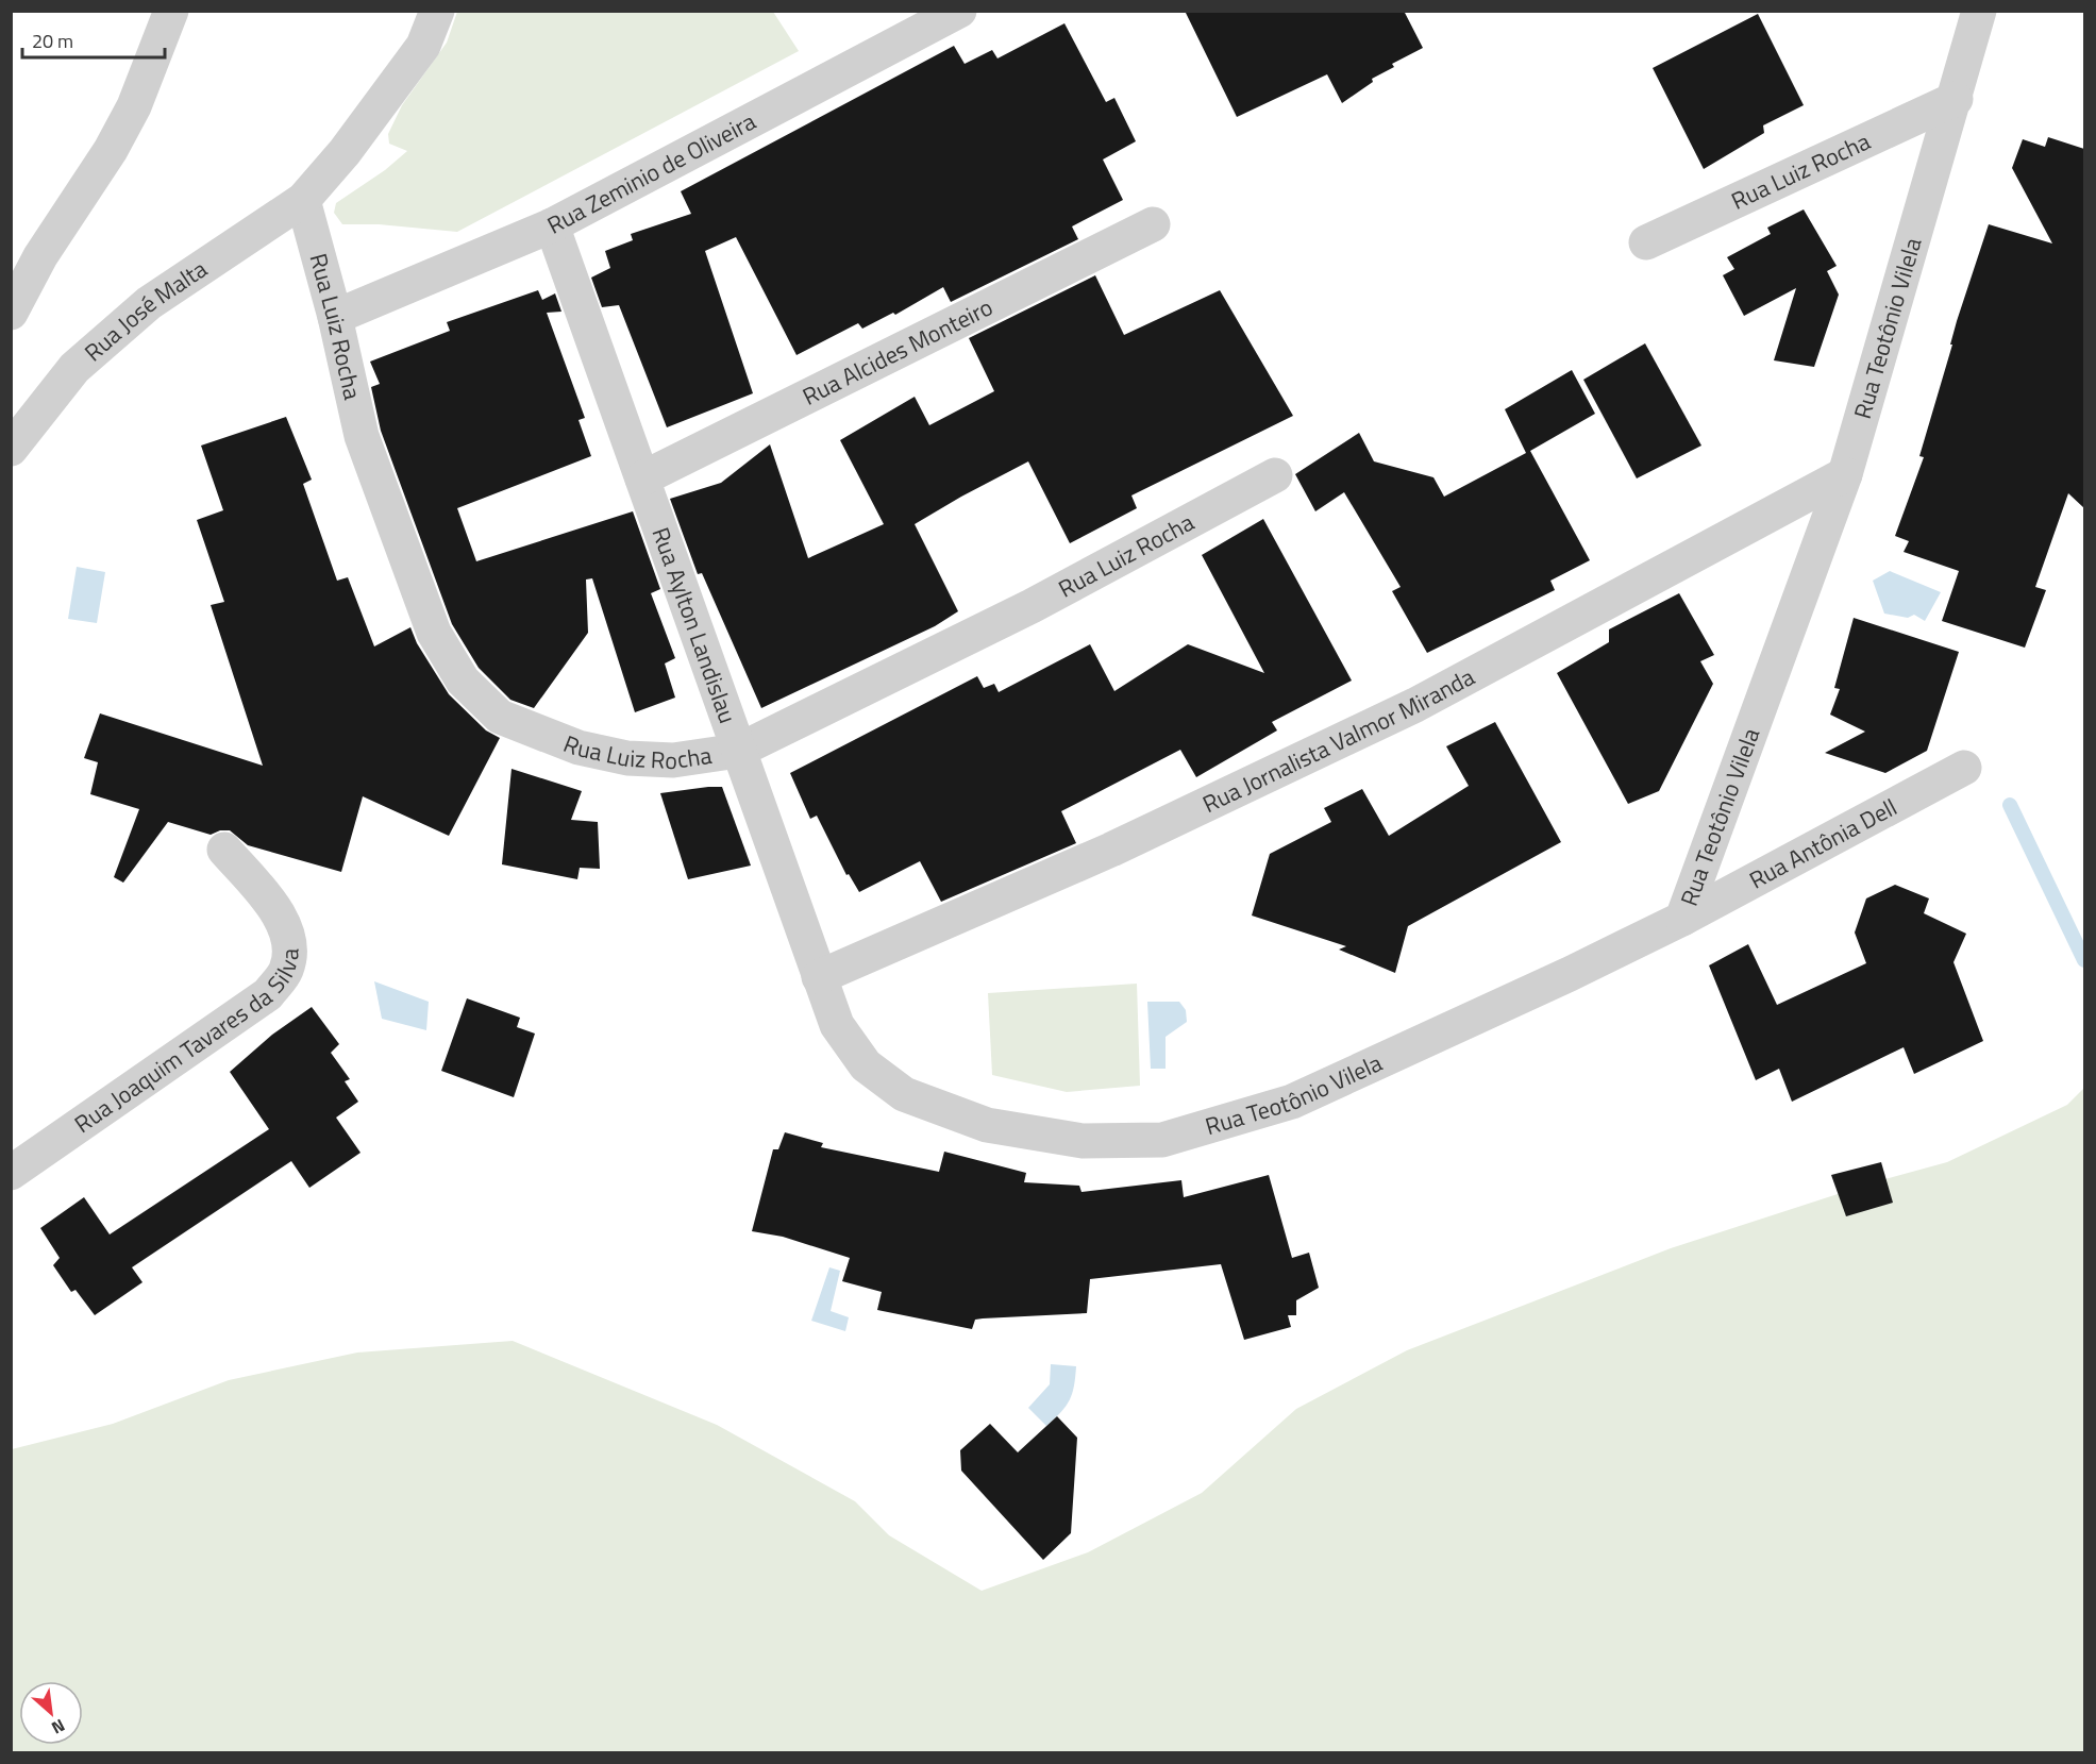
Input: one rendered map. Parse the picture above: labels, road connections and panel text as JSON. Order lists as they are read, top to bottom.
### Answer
{
  "streets": {
    "street": [
      "Rua Luiz Rocha",
      "Rua Zeminio de Oliveira",
      "Rua José Malta",
      "Rua Teotônio Vilela",
      "Rua Alcides Monteiro",
      "Rua Aylton Landislau",
      "Rua Jornalista Valmor Miranda",
      "Rua Antônia Dell",
      "Rua Joaquim Tavares da Silva"
    ]
  },
  "crossings": [
    ["Rua Luiz Rocha", "Rua Zeminio de Oliveira"],
    ["Rua Luiz Rocha", "Rua José Malta"],
    ["Rua Luiz Rocha", "Rua Teotônio Vilela"],
    ["Rua Luiz Rocha", "Rua Aylton Landislau"],
    ["Rua Zeminio de Oliveira", "Rua Aylton Landislau"],
    ["Rua Teotônio Vilela", "Rua Aylton Landislau"],
    ["Rua Teotônio Vilela", "Rua Jornalista Valmor Miranda"],
    ["Rua Teotônio Vilela", "Rua Antônia Dell"],
    ["Rua Alcides Monteiro", "Rua Aylton Landislau"],
    ["Rua Aylton Landislau", "Rua Jornalista Valmor Miranda"]
  ],
  "scale_bar": "20 m",
  "north": "bottom right"
}
